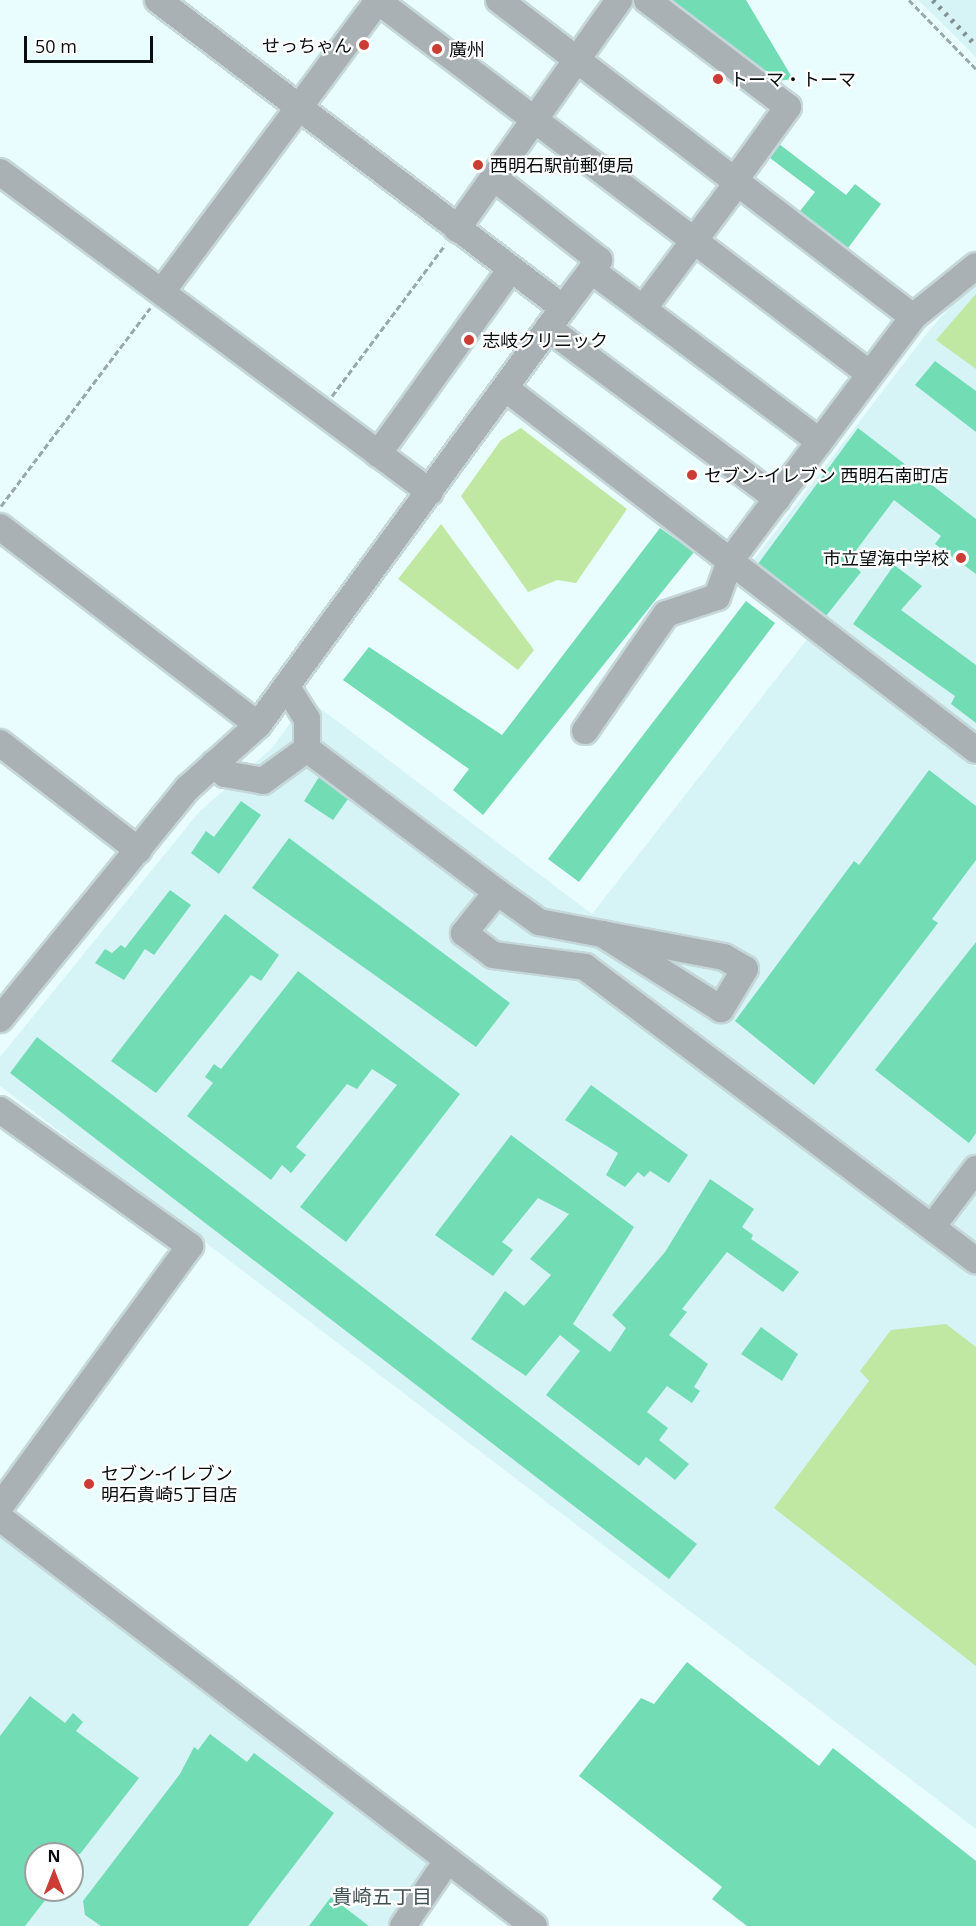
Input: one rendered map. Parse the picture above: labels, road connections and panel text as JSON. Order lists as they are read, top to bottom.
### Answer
{
  "districts": ["貴崎五丁目"],
  "places": [
    "せっちゃん",
    "廣州",
    "トーマ・トーマ",
    "西明石駅前郵便局",
    "志岐クリニック",
    "セブン-イレブン 西明石南町店",
    "市立望海中学校",
    "セブン-イレブン 明石貴崎5丁目店"
  ],
  "scale_bar": "50 m",
  "north": "top"
}
